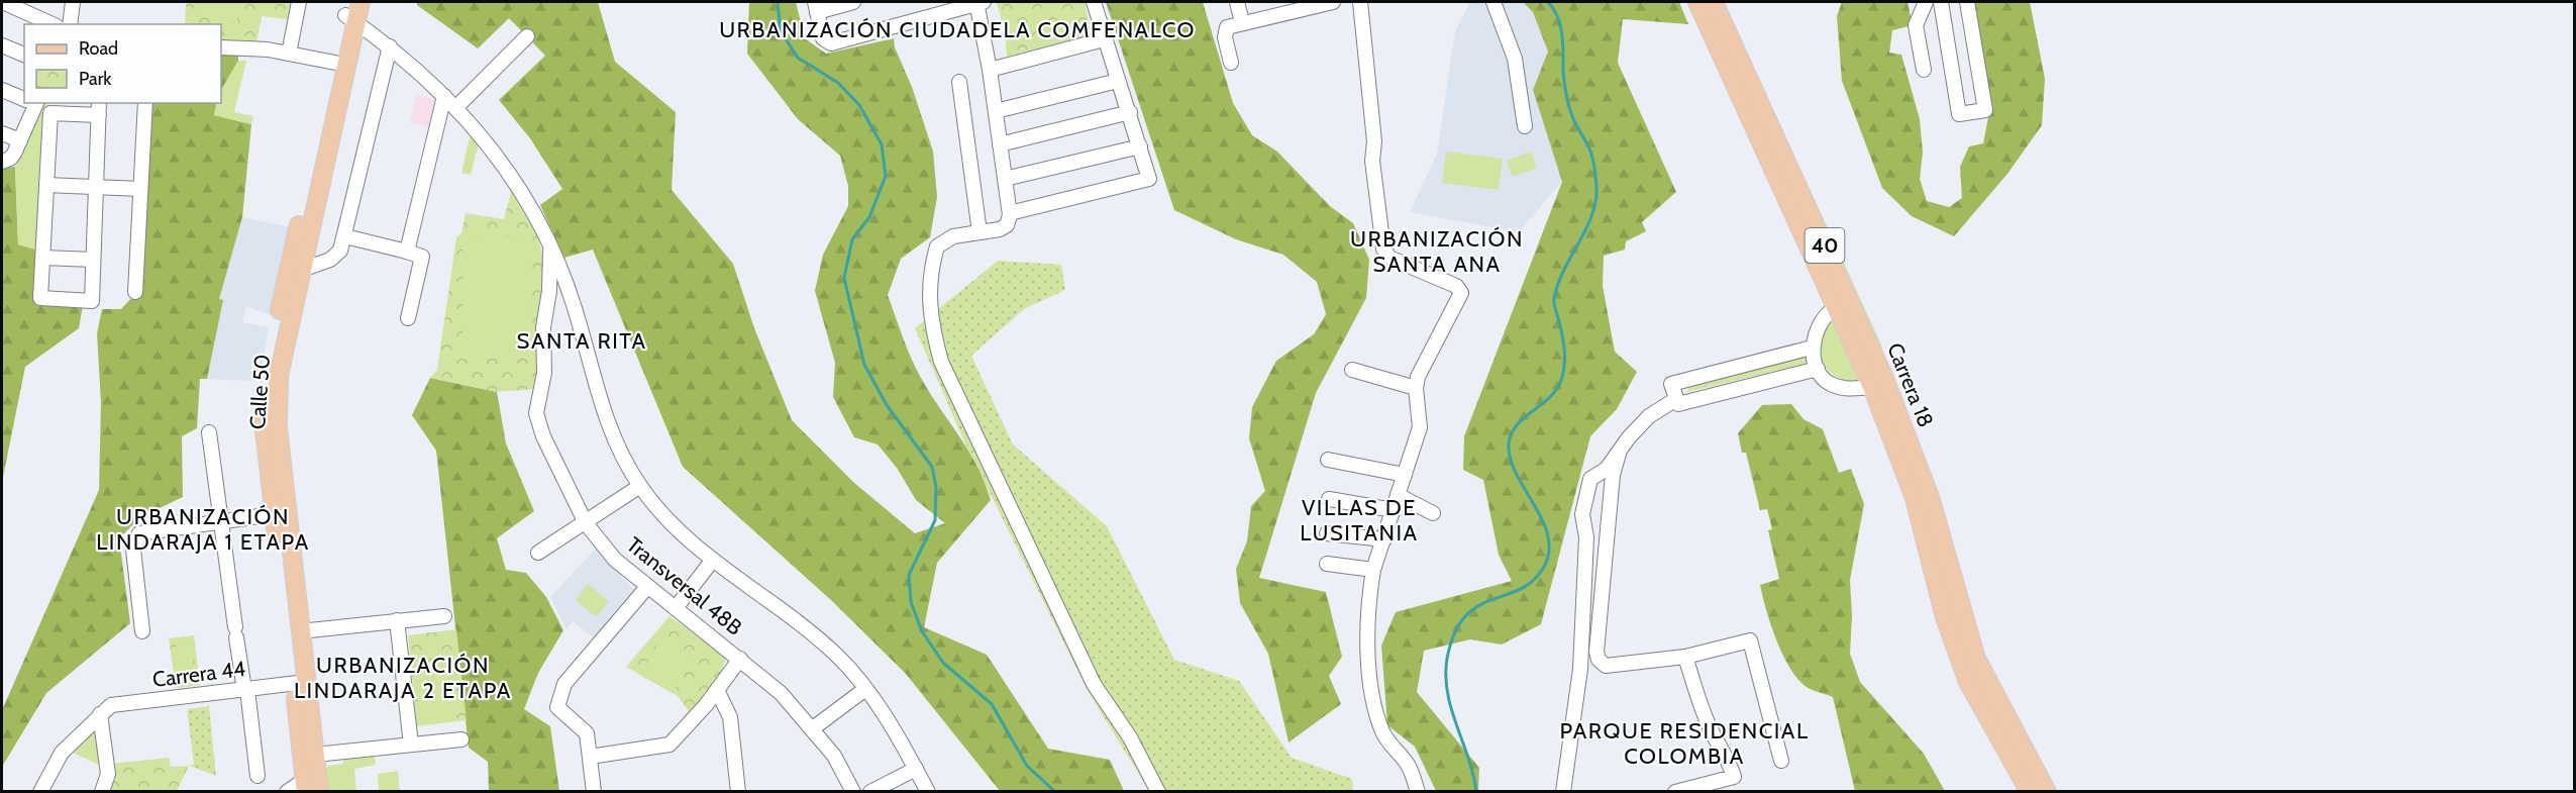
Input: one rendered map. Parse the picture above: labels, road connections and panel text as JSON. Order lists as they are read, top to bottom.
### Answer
{
  "streets": {
    "main road": ["40", "Carrera 18", "Calle 50"],
    "street": ["Transversal 48B", "Carrera 44"]
  },
  "crossings": [
    ["Calle 50", "Carrera 44"]
  ],
  "districts": [
    "URBANIZACIÓN CIUDADELA COMFENALCO",
    "URBANIZACIÓN SANTA ANA",
    "SANTA RITA",
    "VILLAS DE LUSITANIA",
    "URBANIZACIÓN LINDARAJA 1 ETAPA",
    "URBANIZACIÓN LINDARAJA 2 ETAPA",
    "PARQUE RESIDENCIAL COLOMBIA"
  ],
  "legend": ["Road", "Park"]
}
